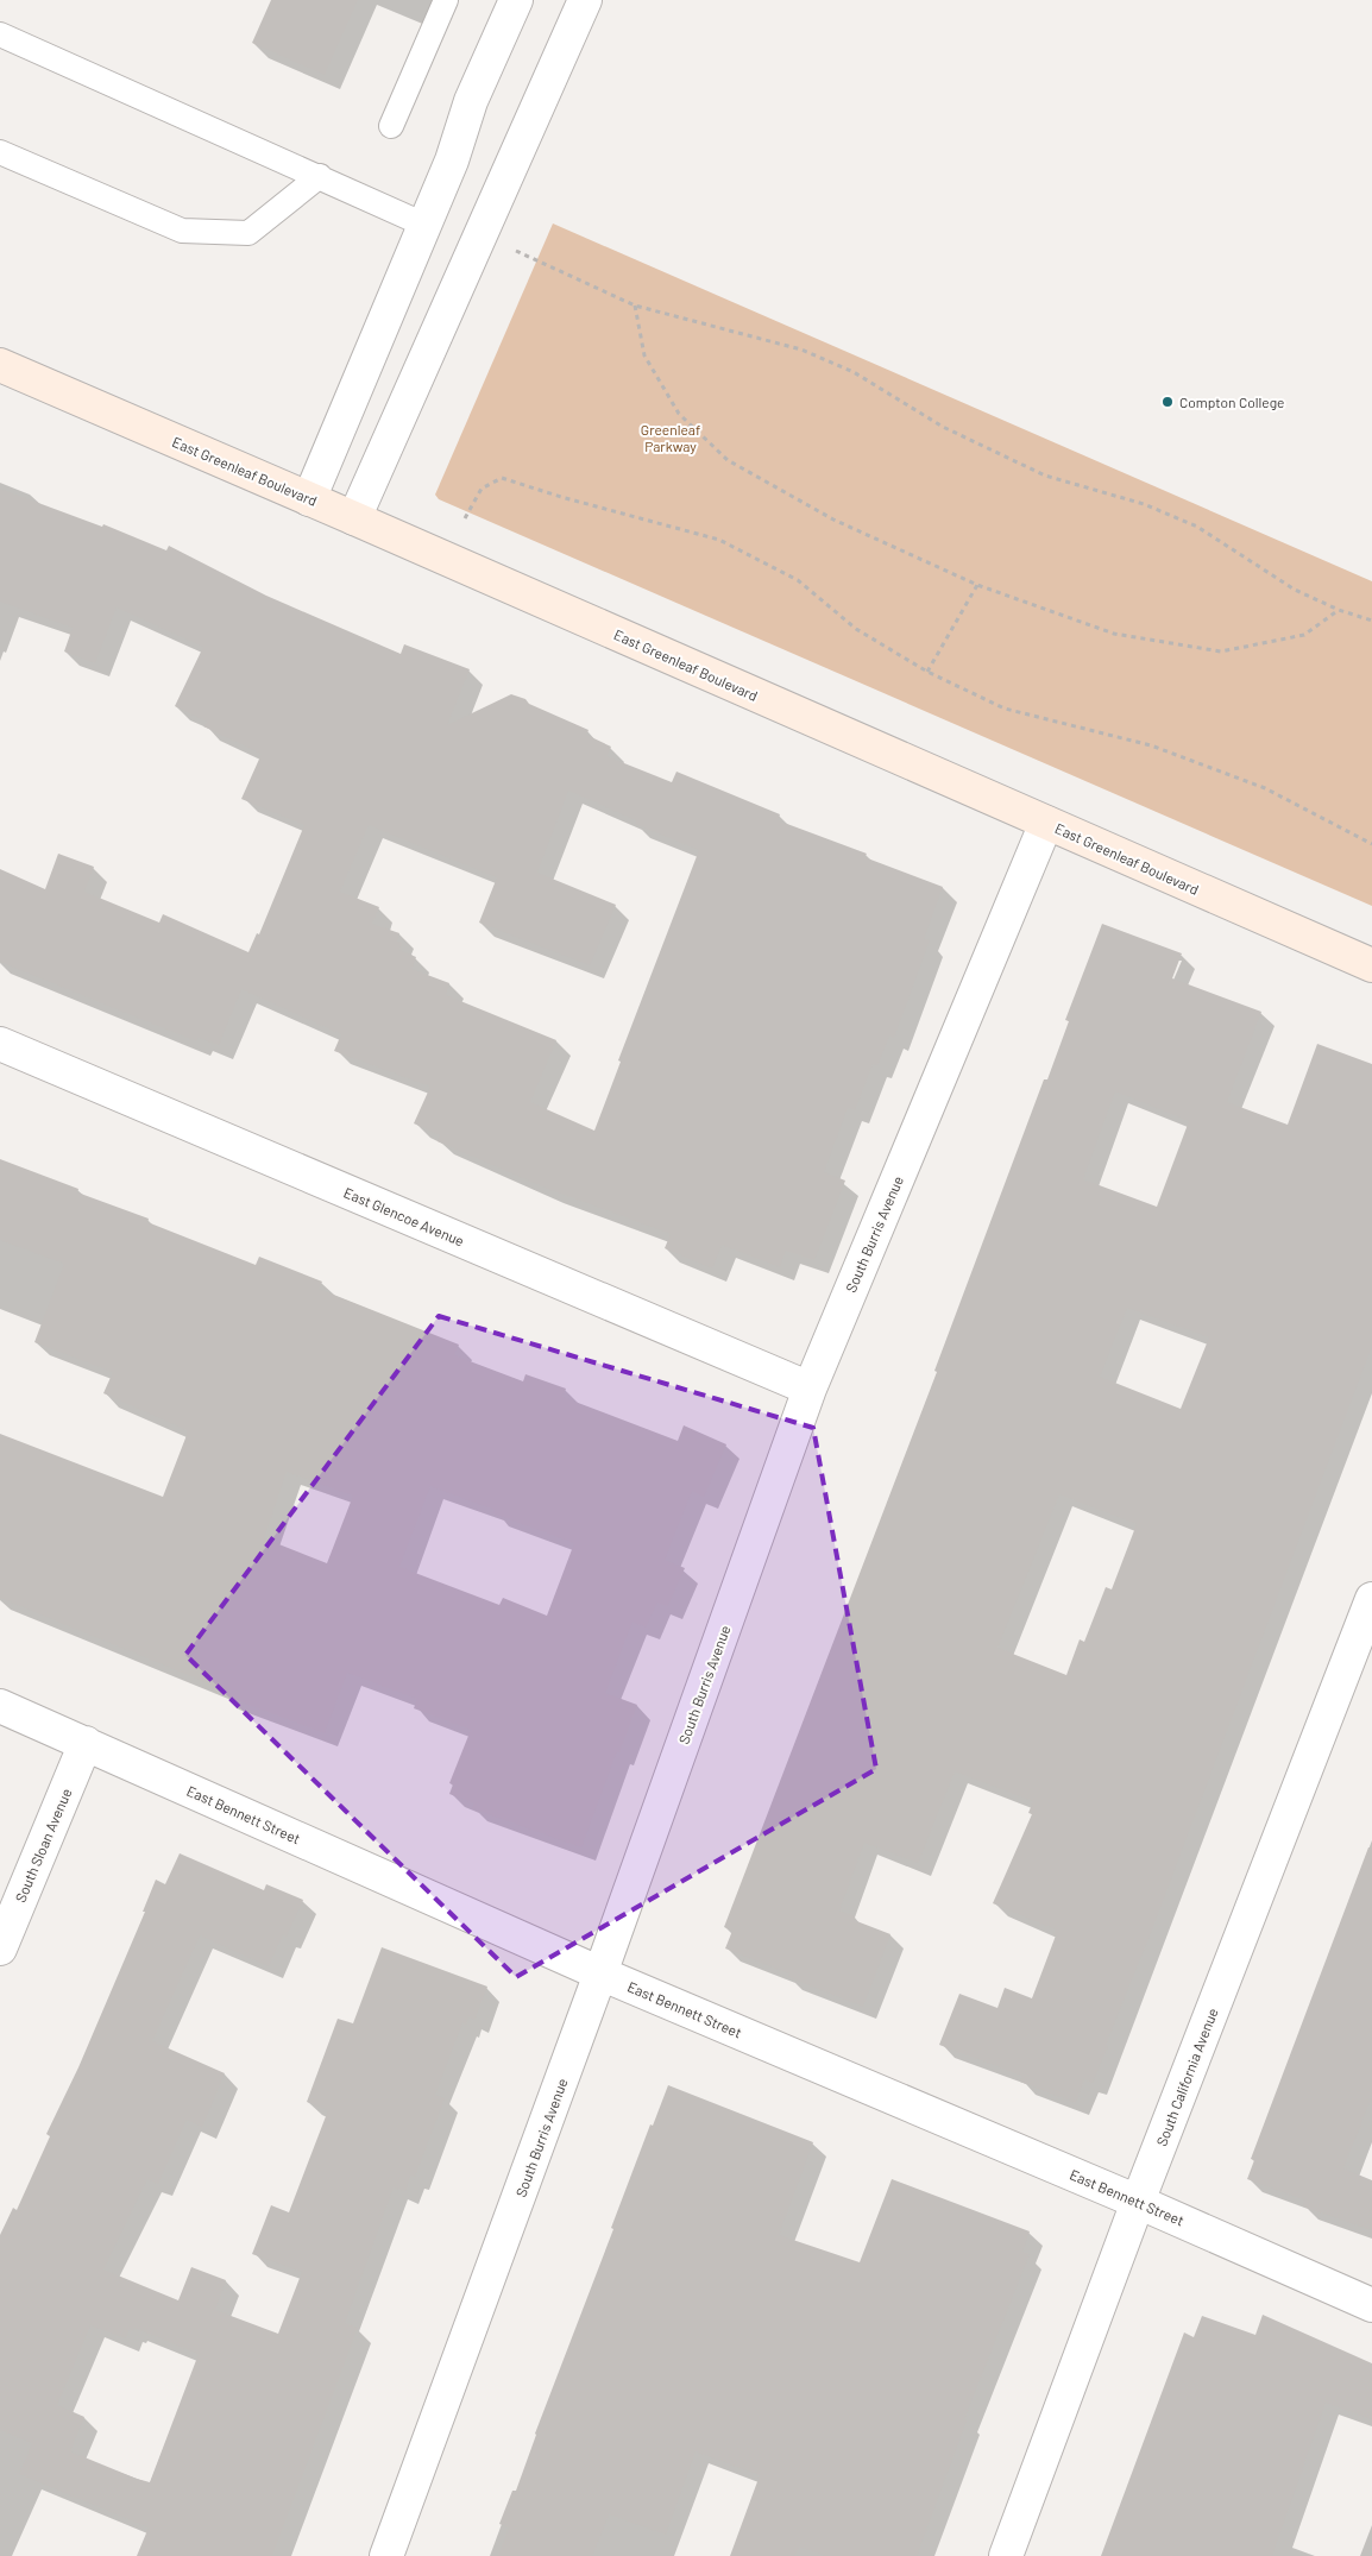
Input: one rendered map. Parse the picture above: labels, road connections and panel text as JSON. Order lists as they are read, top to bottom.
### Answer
{
  "streets": {
    "street": [
      "East Greenleaf Boulevard",
      "East Glencoe Avenue",
      "South Burris Avenue",
      "East Bennett Street",
      "South Sloan Avenue",
      "South California Avenue"
    ]
  },
  "crossings": [
    ["East Greenleaf Boulevard", "South Burris Avenue"],
    ["East Glencoe Avenue", "South Burris Avenue"],
    ["South Burris Avenue", "East Bennett Street"],
    ["East Bennett Street", "South Sloan Avenue"],
    ["East Bennett Street", "South California Avenue"]
  ],
  "parks": ["Greenleaf Parkway"],
  "places": ["Compton College"]
}
